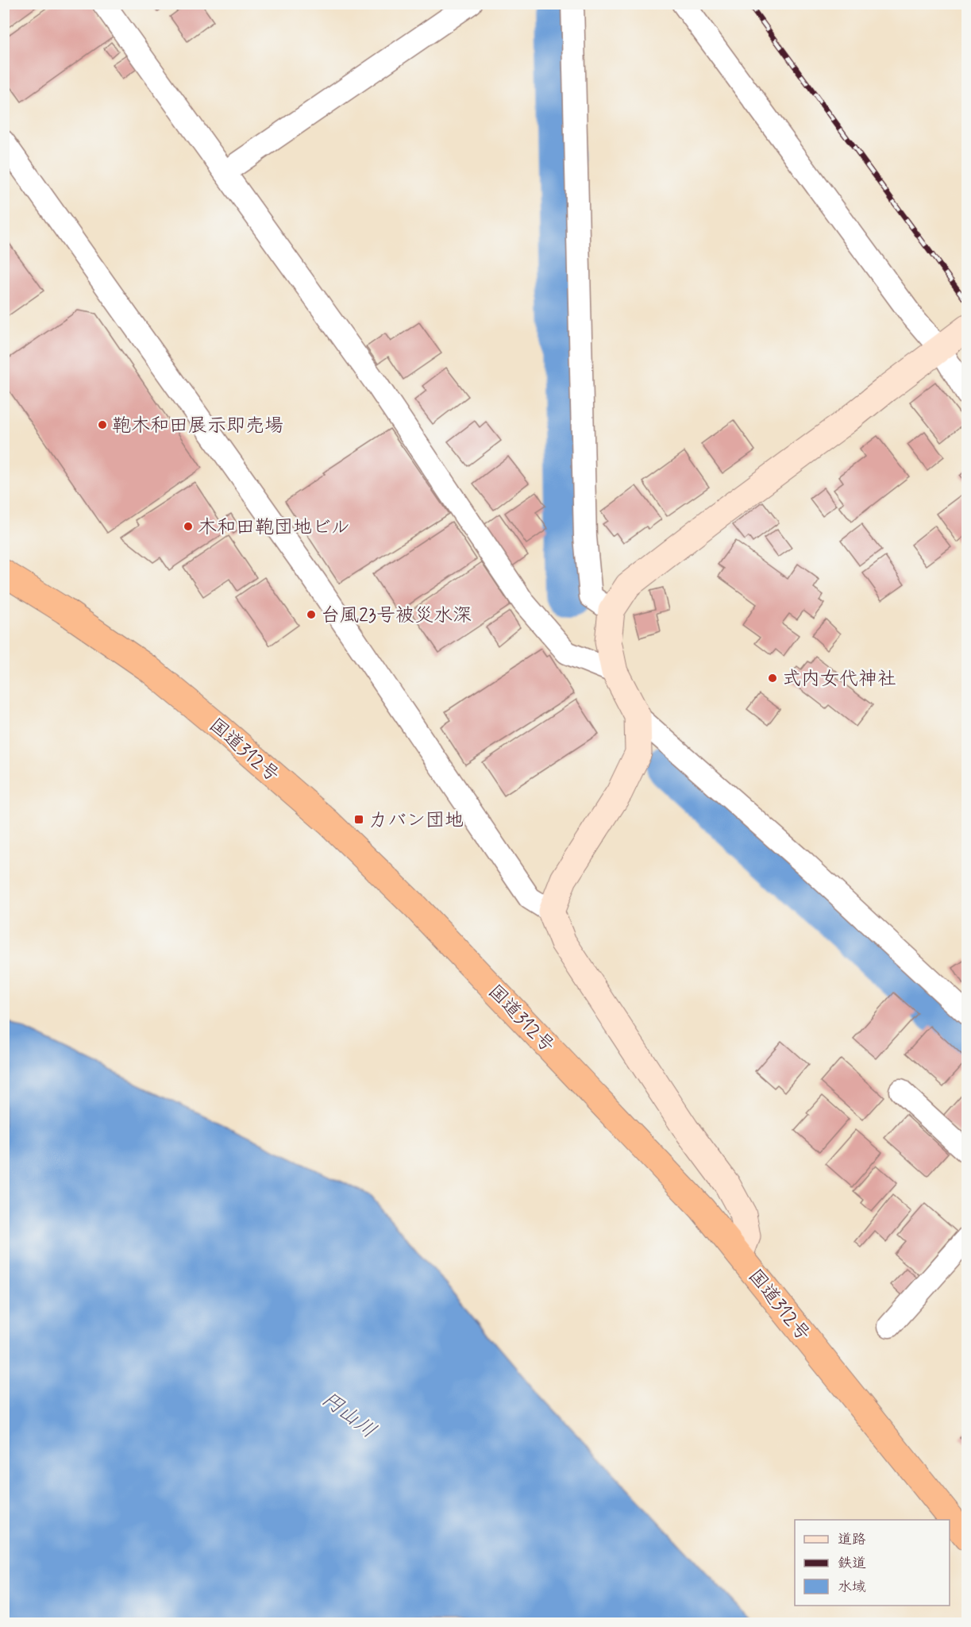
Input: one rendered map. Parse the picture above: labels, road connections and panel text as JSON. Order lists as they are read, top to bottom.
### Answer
{
  "streets": {
    "highway": ["国道312号"]
  },
  "water": ["円山川"],
  "places": {
    "other": [
      "鞄木和田展示即売場",
      "木和田鞄団地ビル",
      "台風23号被災水深",
      "式内女代神社"
    ],
    "transit": ["カバン団地"]
  },
  "legend": ["道路", "鉄道", "水域"]
}
